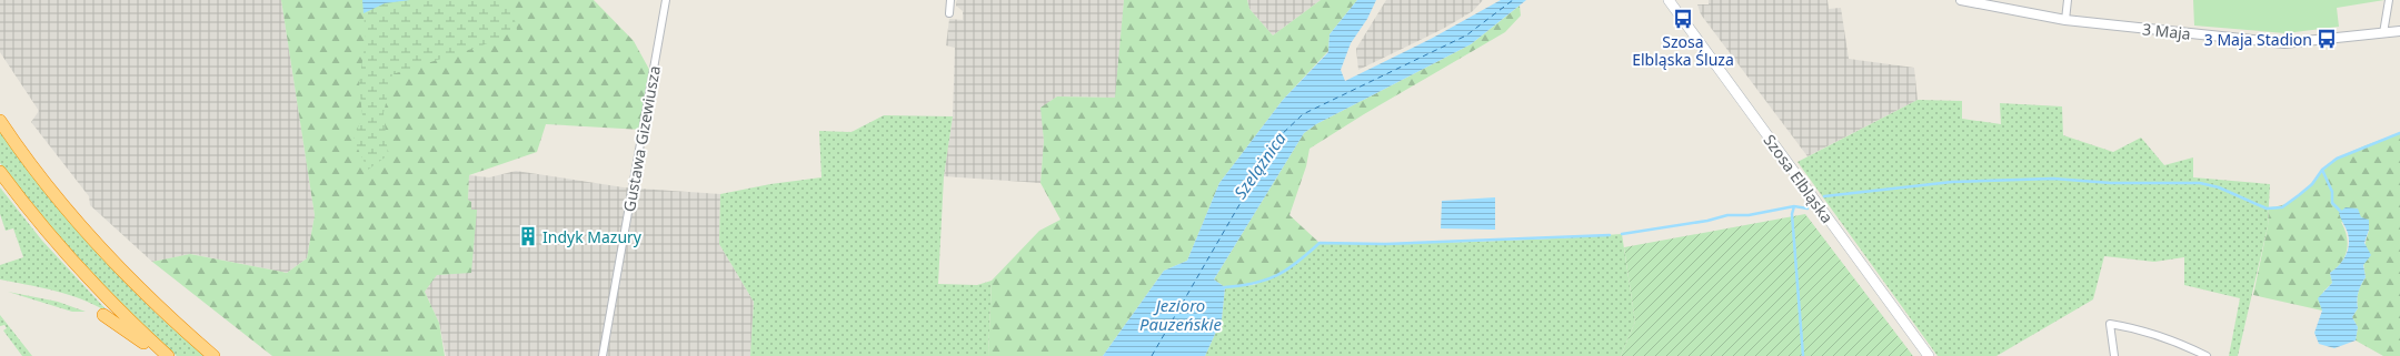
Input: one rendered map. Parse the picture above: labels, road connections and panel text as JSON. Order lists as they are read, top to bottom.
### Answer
{
  "streets": {
    "main road": ["Szosa Elbląska"],
    "street": ["3 Maja", "Gustawa Gizewiusza"]
  },
  "water": ["Szelążnica", "Jezioro Pauzeńskie"],
  "places": {
    "bus stop": ["Szosa Elbląska Śluza", "3 Maja Stadion"],
    "building": ["Indyk Mazury"]
  }
}
